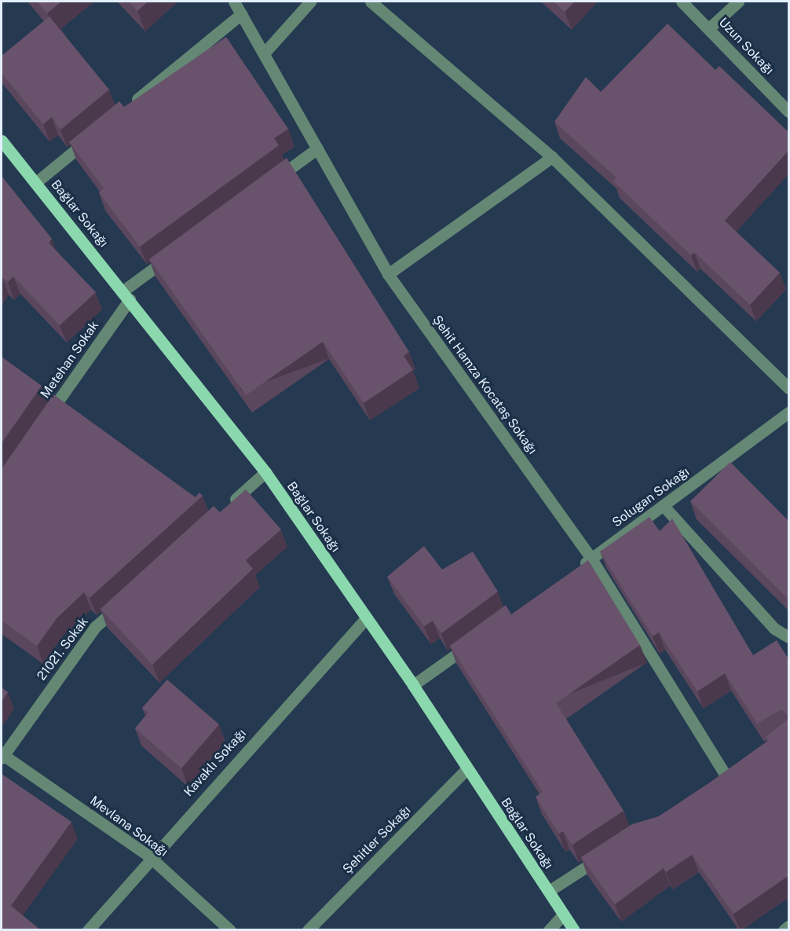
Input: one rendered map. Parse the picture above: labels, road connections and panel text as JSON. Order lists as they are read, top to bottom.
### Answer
{
  "streets": {
    "main road": ["Bağlar Sokağı"],
    "street": [
      "Uzun Sokağı",
      "Metehan Sokak",
      "Şehit Hamza Kocataş Sokağı",
      "Solugan Sokağı",
      "21021. Sokak",
      "Kavaklı Sokağı",
      "Mevlana Sokağı",
      "Şehitler Sokağı"
    ]
  },
  "crossings": [
    ["Bağlar Sokağı", "Metehan Sokak"],
    ["Bağlar Sokağı", "Kavaklı Sokağı"],
    ["Bağlar Sokağı", "Şehitler Sokağı"],
    ["Şehit Hamza Kocataş Sokağı", "Solugan Sokağı"],
    ["21021. Sokak", "Mevlana Sokağı"],
    ["Kavaklı Sokağı", "Mevlana Sokağı"]
  ]
}
